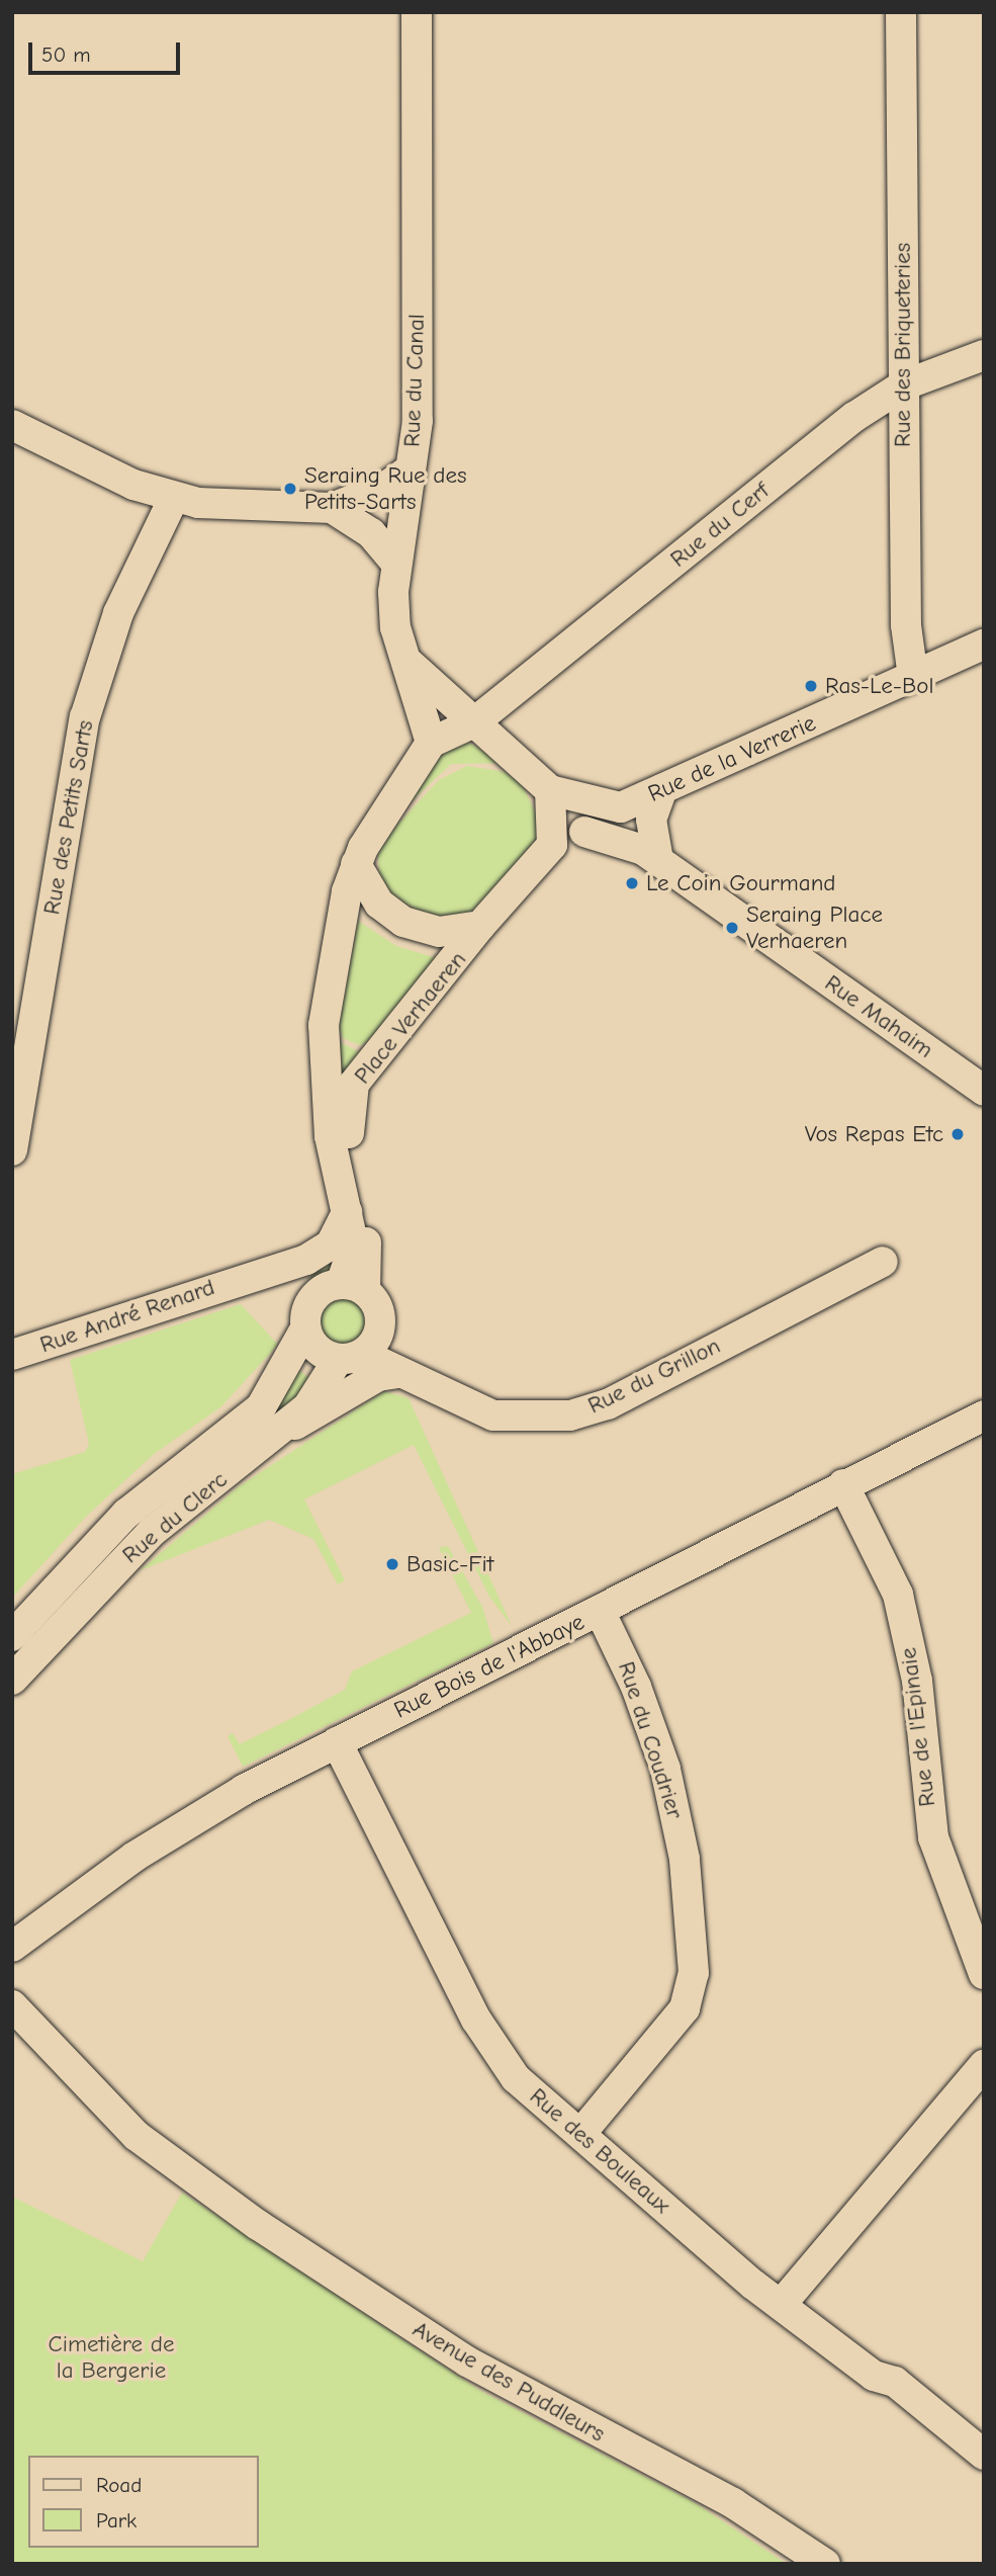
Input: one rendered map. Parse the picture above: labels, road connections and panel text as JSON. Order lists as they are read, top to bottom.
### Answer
{
  "streets": {
    "street": [
      "Rue des Briqueteries",
      "Rue du Canal",
      "Rue du Cerf",
      "Rue de la Verrerie",
      "Rue des Petits Sarts",
      "Rue Mahaim",
      "Place Verhaeren",
      "Rue André Renard",
      "Rue du Grillon",
      "Rue du Clerc",
      "Rue Bois de l'Abbaye",
      "Rue de l'Epinaie",
      "Rue du Coudrier",
      "Rue des Bouleaux",
      "Avenue des Puddleurs"
    ]
  },
  "crossings": [
    ["Rue des Briqueteries", "Rue du Cerf"],
    ["Rue des Briqueteries", "Rue de la Verrerie"],
    ["Rue du Canal", "Rue du Cerf"],
    ["Rue du Canal", "Place Verhaeren"],
    ["Rue du Cerf", "Place Verhaeren"],
    ["Rue de la Verrerie", "Place Verhaeren"],
    ["Rue Mahaim", "Place Verhaeren"],
    ["Rue André Renard", "Rue du Grillon"],
    ["Rue André Renard", "Rue du Clerc"],
    ["Rue du Grillon", "Rue du Clerc"],
    ["Rue Bois de l'Abbaye", "Rue de l'Epinaie"],
    ["Rue Bois de l'Abbaye", "Rue du Coudrier"],
    ["Rue Bois de l'Abbaye", "Rue des Bouleaux"],
    ["Rue du Coudrier", "Rue des Bouleaux"]
  ],
  "parks": ["Cimetière de la Bergerie"],
  "places": [
    "Seraing Rue des Petits-Sarts",
    "Ras-Le-Bol",
    "Le Coin Gourmand",
    "Seraing Place Verhaeren",
    "Vos Repas Etc",
    "Basic-Fit"
  ],
  "legend": ["Road", "Park"],
  "scale_bar": "50 m"
}
